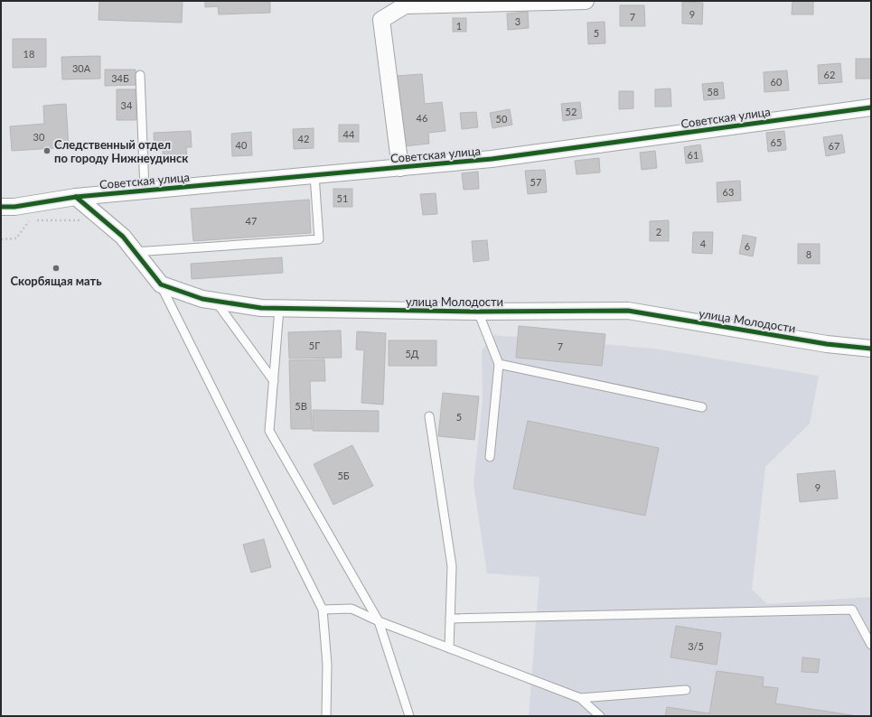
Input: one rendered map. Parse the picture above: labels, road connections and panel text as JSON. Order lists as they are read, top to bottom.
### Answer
{
  "streets": {
    "street": ["Советская улица", "улица Молодости"]
  },
  "places": ["Следственный отдел по городу Нижнеудинск", "Скорбящая мать"],
  "house_numbers": [
    "9",
    "7",
    "3",
    "1",
    "5",
    "18",
    "30А",
    "62",
    "34Б",
    "60",
    "58",
    "34",
    "52",
    "46",
    "50",
    "44",
    "30",
    "42",
    "65",
    "40",
    "67",
    "61",
    "57",
    "63",
    "51",
    "47",
    "2",
    "4",
    "6",
    "8",
    "5Г",
    "7",
    "5Д",
    "5В",
    "5",
    "5Б",
    "9",
    "3/5"
  ]
}
